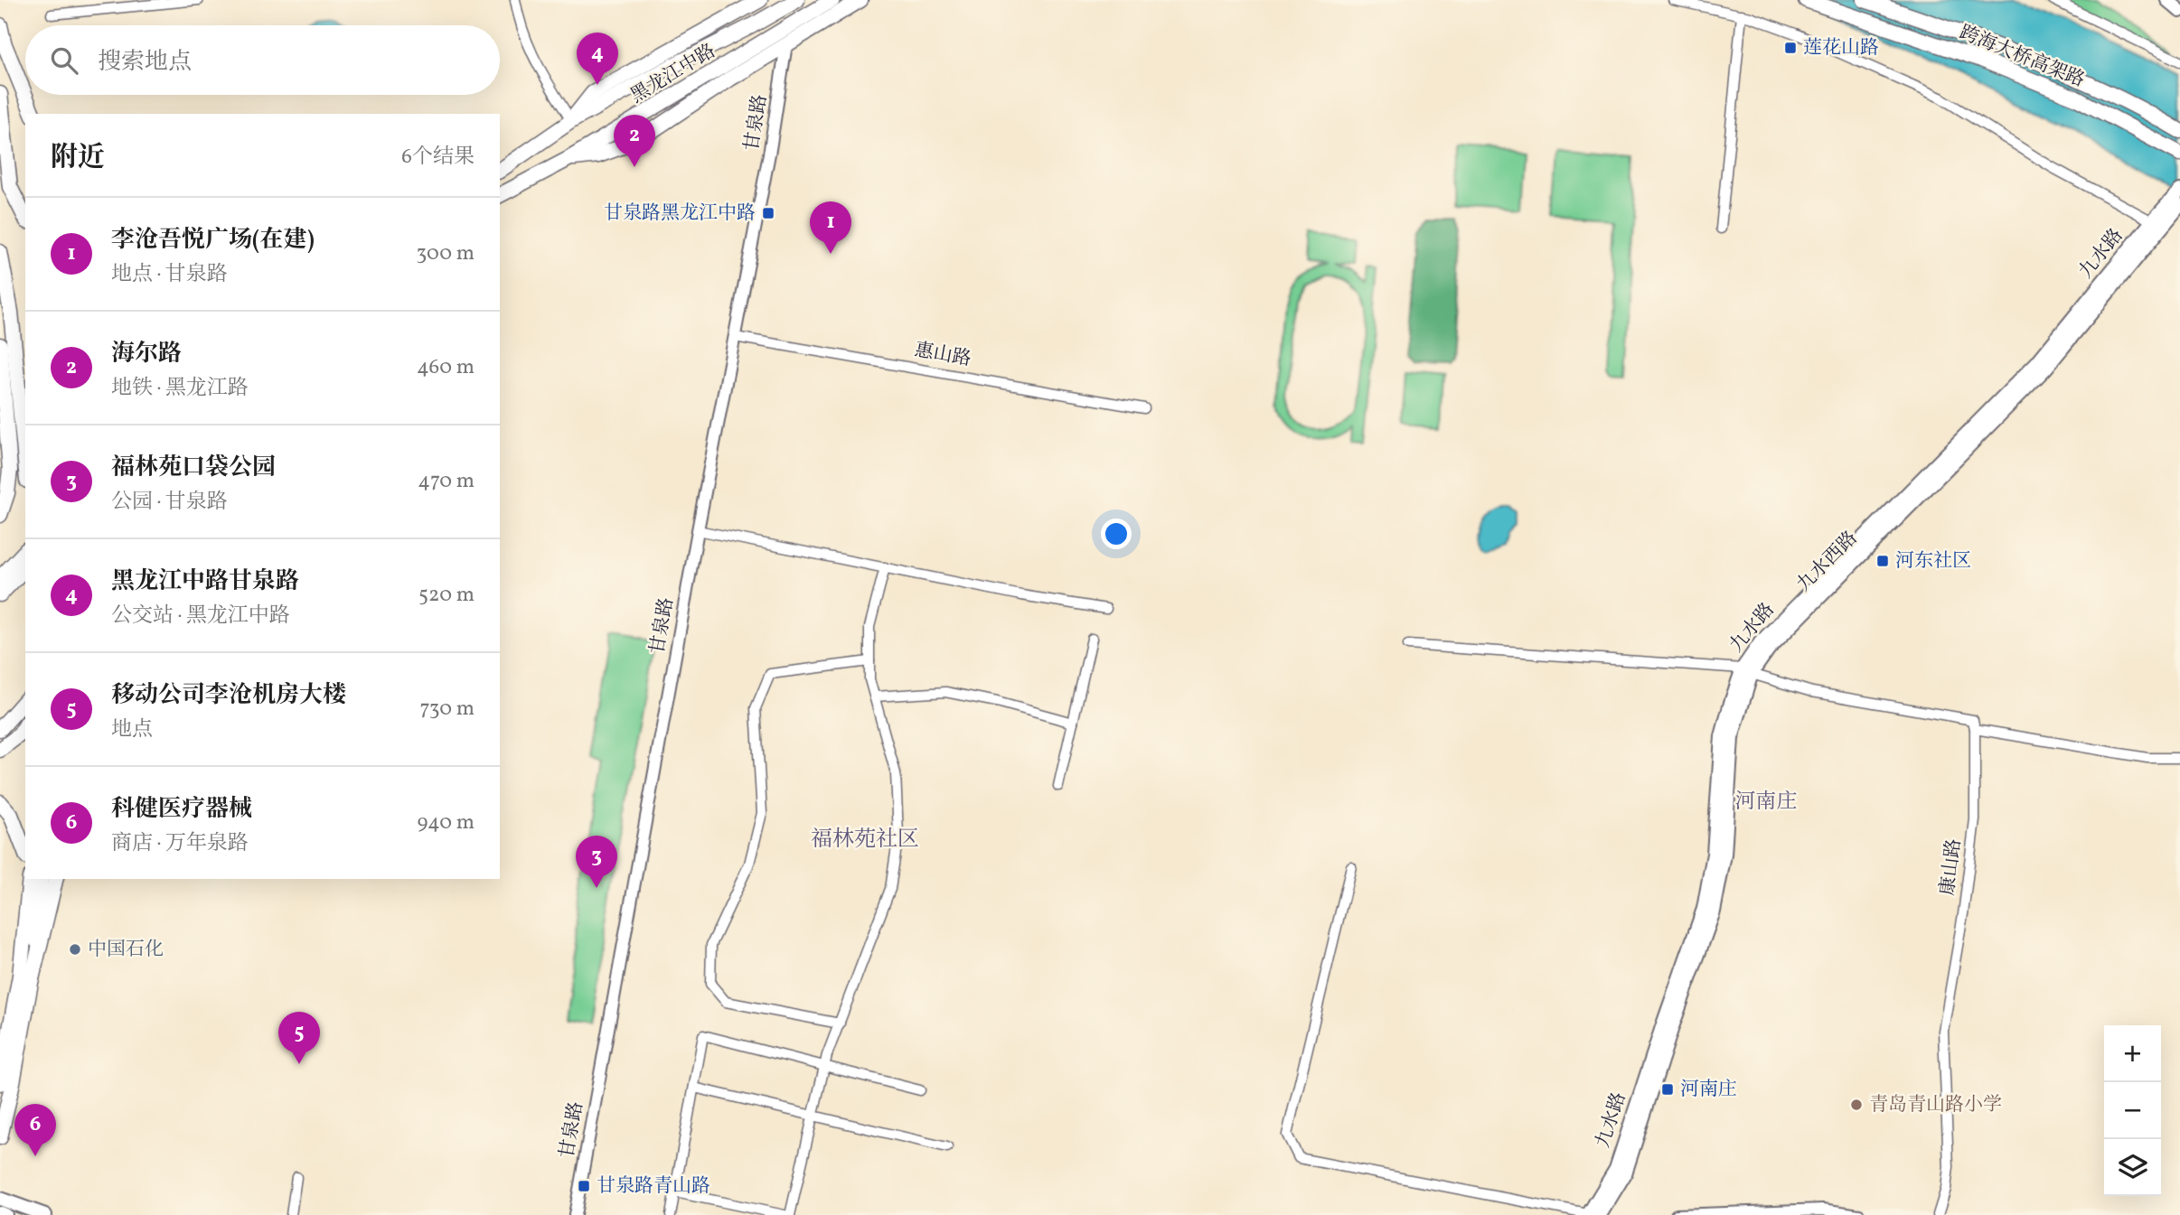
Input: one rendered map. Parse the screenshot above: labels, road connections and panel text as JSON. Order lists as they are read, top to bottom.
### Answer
{
  "streets": {
    "main road": ["跨海大桥高架路", "黑龙江中路", "九水西路"],
    "street": ["甘泉路", "惠山路", "康山路"]
  },
  "crossings": [
    ["甘泉路", "惠山路"]
  ],
  "districts": ["河南庄", "福林苑社区"],
  "places": {
    "transit": [
      "莲花山路",
      "甘泉路黑龙江中路",
      "河东社区",
      "河南庄",
      "甘泉路青山路"
    ],
    "other": ["中国石化", "青岛青山路小学"]
  },
  "page": {
    "search": "搜索地点",
    "pins": [
      "4",
      "2",
      "1",
      "3",
      "5",
      "6"
    ],
    "heading": ["附近", "6个结果"],
    "list": [
      {
        "mark": "1",
        "name": "李沧吾悦广场(在建)",
        "note": "地点 · 甘泉路",
        "value": "300 m"
      },
      {
        "mark": "2",
        "name": "海尔路",
        "note": "地铁 · 黑龙江路",
        "value": "460 m"
      },
      {
        "mark": "3",
        "name": "福林苑口袋公园",
        "note": "公园 · 甘泉路",
        "value": "470 m"
      },
      {
        "mark": "4",
        "name": "黑龙江中路甘泉路",
        "note": "公交站 · 黑龙江中路",
        "value": "520 m"
      },
      {
        "mark": "5",
        "name": "移动公司李沧机房大楼",
        "note": "地点",
        "value": "730 m"
      },
      {
        "mark": "6",
        "name": "科健医疗器械",
        "note": "商店 · 万年泉路",
        "value": "940 m"
      }
    ],
    "map_buttons": ["+", "−"]
  }
}
